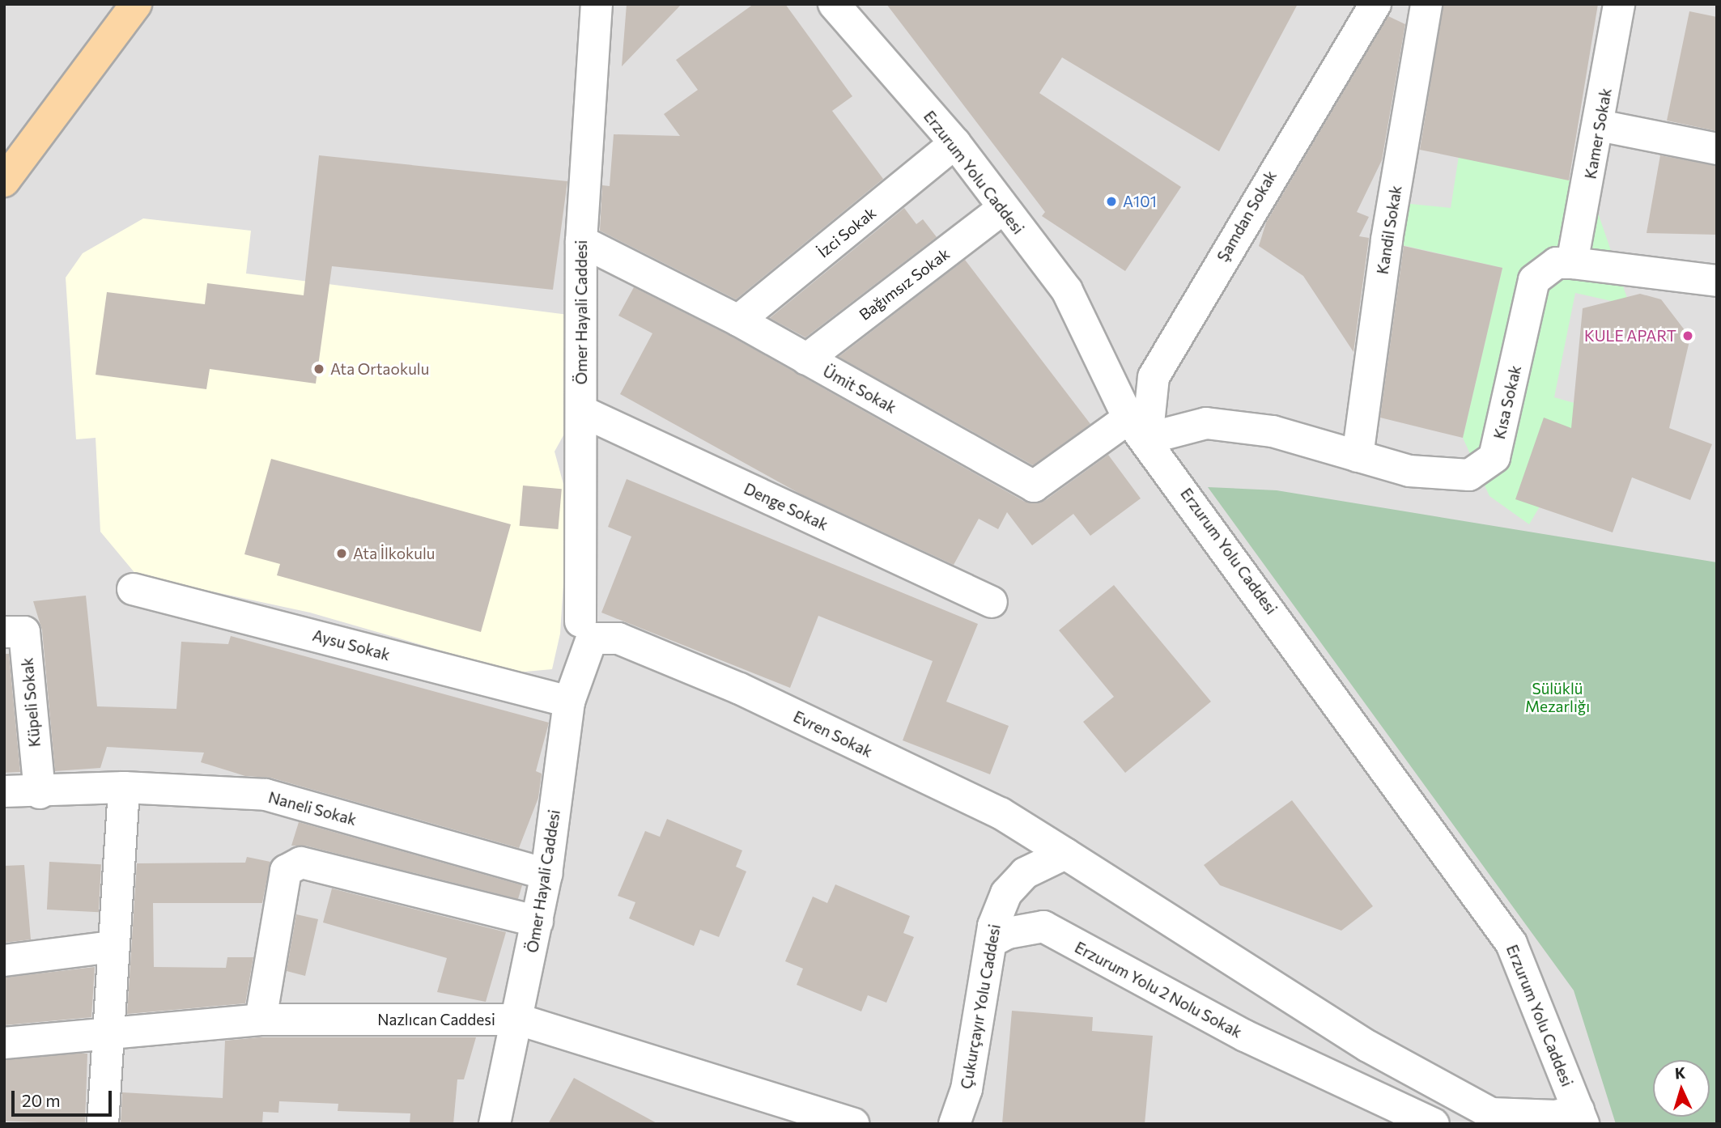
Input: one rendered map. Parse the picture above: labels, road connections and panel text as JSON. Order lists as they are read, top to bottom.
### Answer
{
  "streets": {
    "street": [
      "Kamer Sokak",
      "Erzurum Yolu Caddesi",
      "Şamdan Sokak",
      "Kandil Sokak",
      "İzci Sokak",
      "Bağımsız Sokak",
      "Ömer Hayali Caddesi",
      "Ümit Sokak",
      "Kısa Sokak",
      "Denge Sokak",
      "Aysu Sokak",
      "Küpeli Sokak",
      "Evren Sokak",
      "Naneli Sokak",
      "Erzurum Yolu 2 Nolu Sokak",
      "Çukurçayır Yolu Caddesi",
      "Nazlıcan Caddesi"
    ]
  },
  "crossings": [
    ["Kamer Sokak", "Kısa Sokak"],
    ["Erzurum Yolu Caddesi", "Şamdan Sokak"],
    ["Erzurum Yolu Caddesi", "İzci Sokak"],
    ["Erzurum Yolu Caddesi", "Bağımsız Sokak"],
    ["Erzurum Yolu Caddesi", "Ümit Sokak"],
    ["Erzurum Yolu Caddesi", "Kısa Sokak"],
    ["Şamdan Sokak", "Ümit Sokak"],
    ["Şamdan Sokak", "Kısa Sokak"],
    ["Kandil Sokak", "Kısa Sokak"],
    ["İzci Sokak", "Ümit Sokak"],
    ["Bağımsız Sokak", "Ümit Sokak"],
    ["Ömer Hayali Caddesi", "Ümit Sokak"],
    ["Ömer Hayali Caddesi", "Denge Sokak"],
    ["Ömer Hayali Caddesi", "Aysu Sokak"],
    ["Ömer Hayali Caddesi", "Evren Sokak"],
    ["Ömer Hayali Caddesi", "Naneli Sokak"],
    ["Ömer Hayali Caddesi", "Nazlıcan Caddesi"],
    ["Ümit Sokak", "Kısa Sokak"],
    ["Küpeli Sokak", "Naneli Sokak"],
    ["Evren Sokak", "Çukurçayır Yolu Caddesi"],
    ["Erzurum Yolu 2 Nolu Sokak", "Çukurçayır Yolu Caddesi"]
  ],
  "parks": ["Sülüklü Mezarlığı"],
  "places": [
    "A101",
    "KULE APART",
    "Ata Ortaokulu",
    "Ata İlkokulu"
  ],
  "scale_bar": "20 m",
  "north": "top"
}
